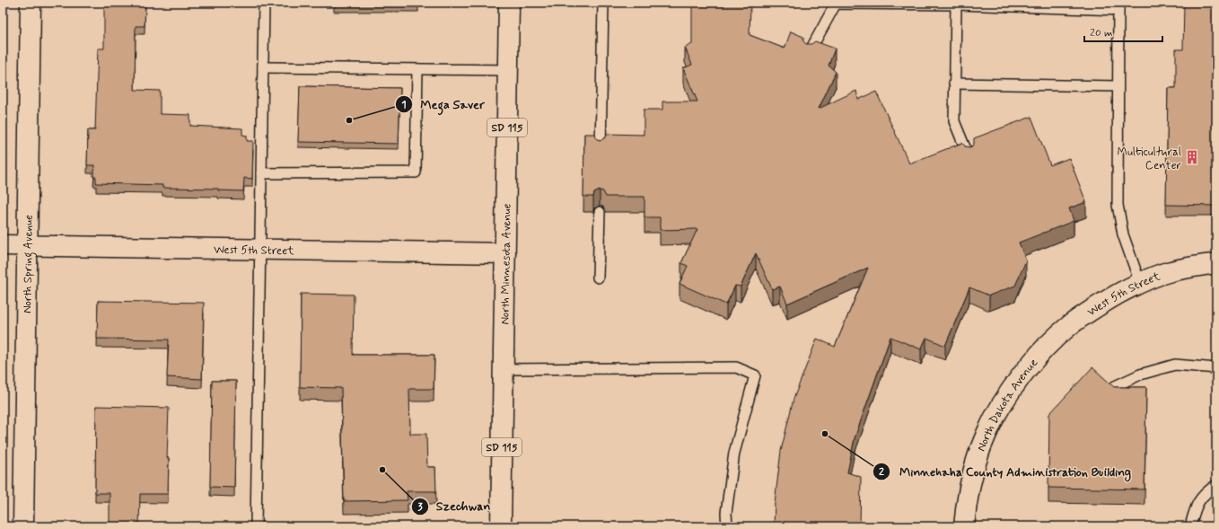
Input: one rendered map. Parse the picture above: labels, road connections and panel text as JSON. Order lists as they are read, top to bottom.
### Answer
{
  "streets": {
    "street": [
      "SD 115",
      "West 5th Street",
      "North Spring Avenue",
      "North Minnesota Avenue",
      "North Dakota Avenue"
    ]
  },
  "crossings": [
    ["West 5th Street", "North Spring Avenue"],
    ["West 5th Street", "North Minnesota Avenue"],
    ["West 5th Street", "North Dakota Avenue"]
  ],
  "places": {
    "other": ["Mega Saver", "Minnehaha County Administration Building", "Szechwan"],
    "building": ["Multicultural Center"]
  },
  "scale_bar": "20 m"
}
